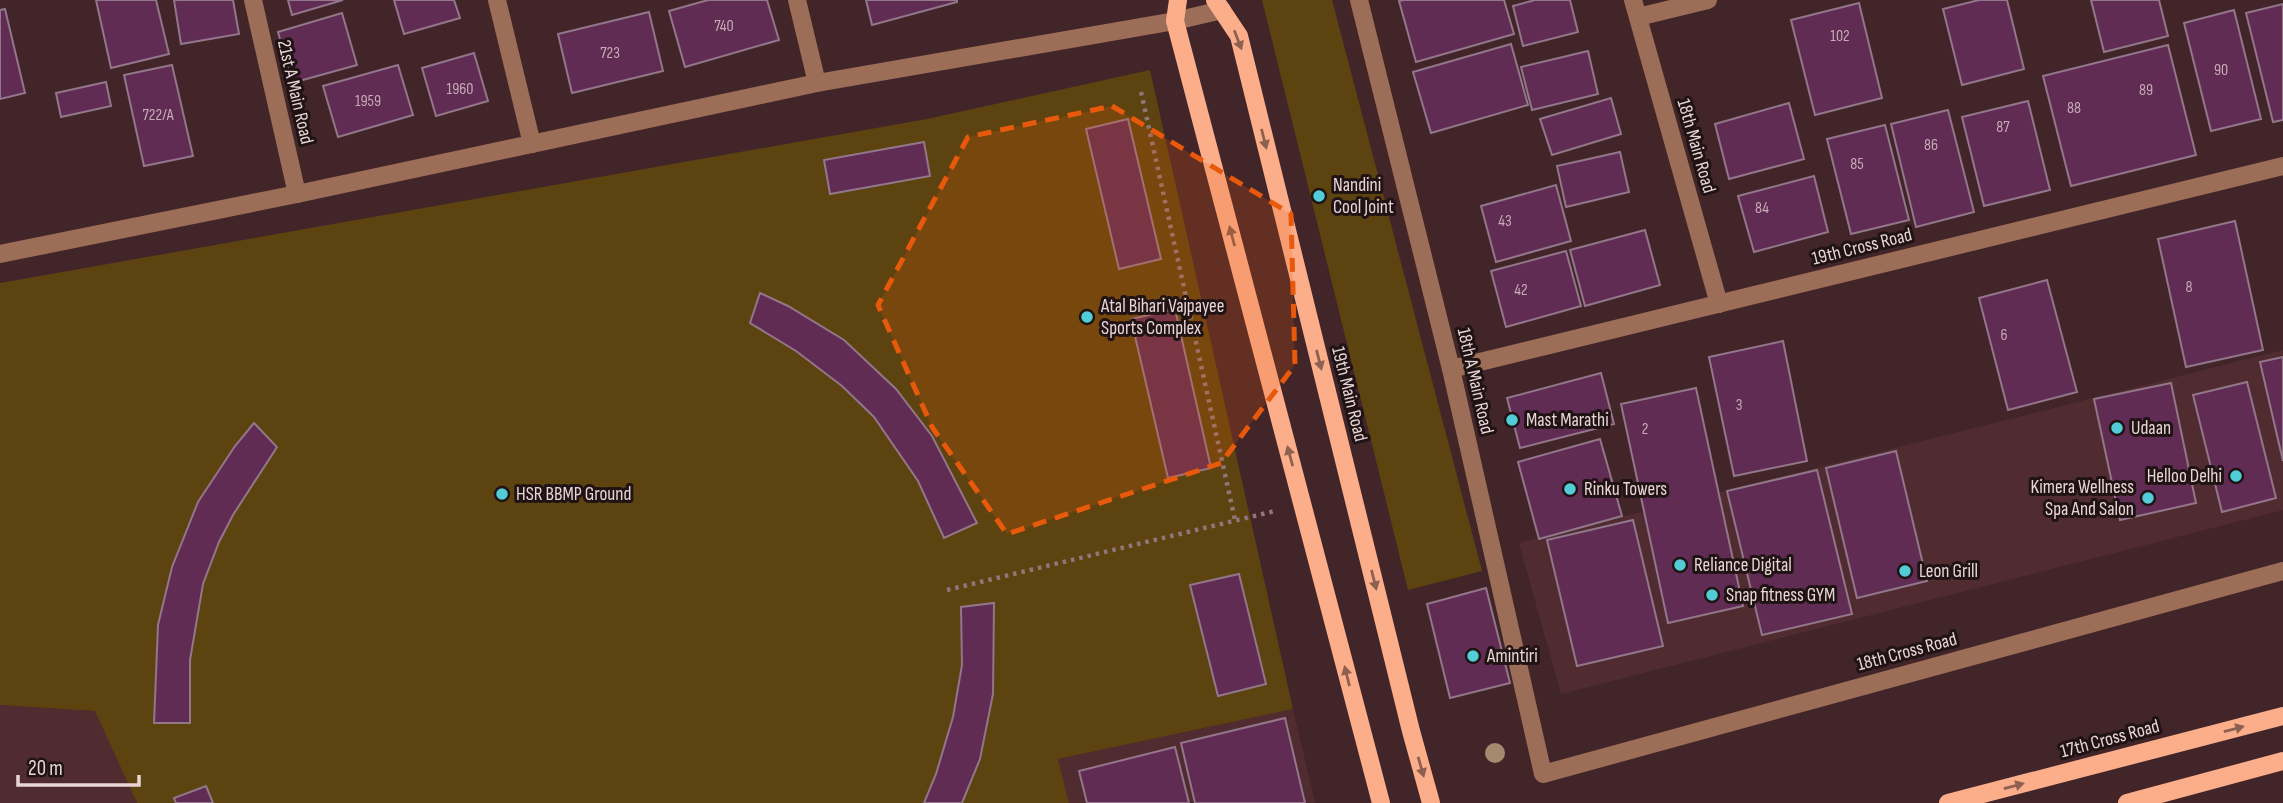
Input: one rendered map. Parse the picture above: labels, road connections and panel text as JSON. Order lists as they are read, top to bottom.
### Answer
{
  "streets": {
    "main road": ["19th Main Road", "17th Cross Road"],
    "street": [
      "21st A Main Road",
      "18th Main Road",
      "19th Cross Road",
      "18th A Main Road",
      "18th Cross Road"
    ]
  },
  "crossings": [
    ["18th Main Road", "19th Cross Road"],
    ["19th Cross Road", "18th A Main Road"],
    ["18th A Main Road", "18th Cross Road"]
  ],
  "places": [
    "Nandini Cool Joint",
    "Atal Bihari Vajpayee Sports Complex",
    "Mast Marathi",
    "Udaan",
    "Helloo Delhi",
    "Rinku Towers",
    "HSR BBMP Ground",
    "Kimera Wellness Spa And Salon",
    "Reliance Digital",
    "Leon Grill",
    "Snap fitness GYM",
    "Amintiri"
  ],
  "house_numbers": [
    "740",
    "102",
    "723",
    "90",
    "1960",
    "89",
    "1959",
    "88",
    "722/A",
    "87",
    "86",
    "85",
    "84",
    "43",
    "8",
    "42",
    "6",
    "3",
    "2"
  ],
  "scale_bar": "20 m"
}
